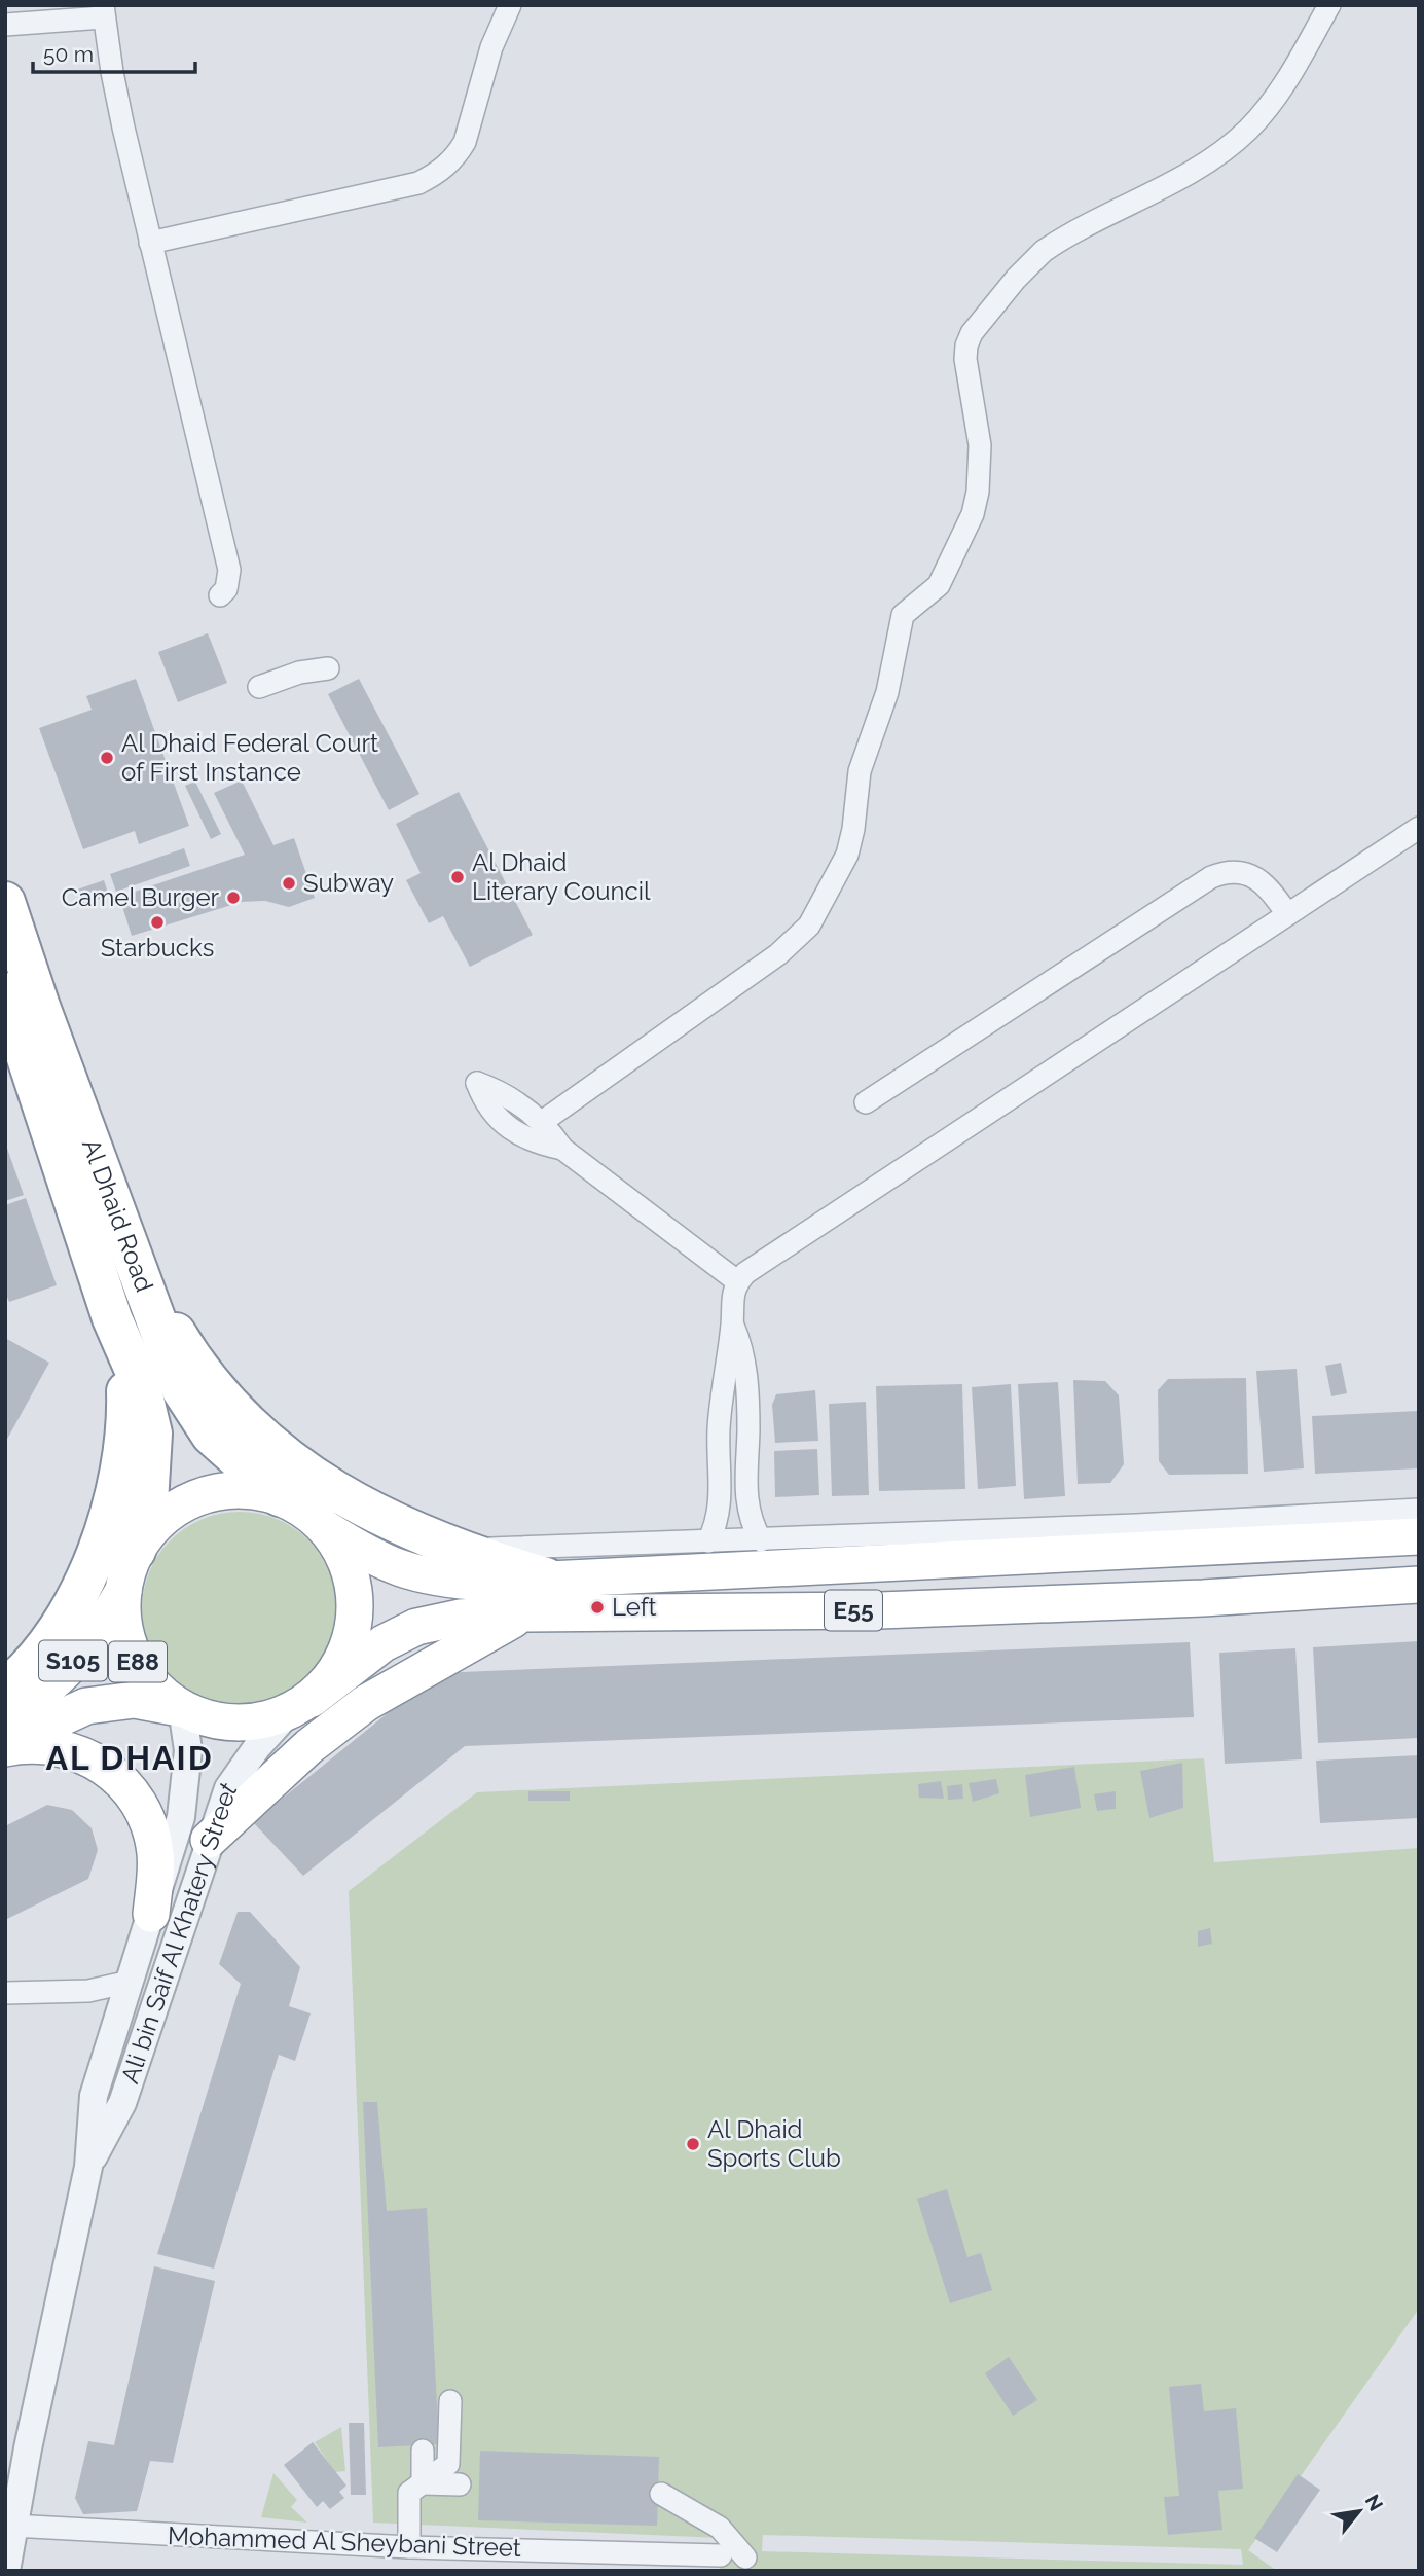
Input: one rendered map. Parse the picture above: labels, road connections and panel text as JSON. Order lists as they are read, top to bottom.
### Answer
{
  "streets": {
    "highway": [
      "Al Dhaid Road",
      "E55",
      "S105",
      "E88"
    ],
    "street": ["Ali bin Saif Al Khatery Street", "Mohammed Al Sheybani Street"]
  },
  "crossings": [
    ["Al Dhaid Road", "E55"],
    ["Al Dhaid Road", "S105"],
    ["Al Dhaid Road", "E88"],
    ["Al Dhaid Road", "Ali bin Saif Al Khatery Street"],
    ["E55", "S105"],
    ["E55", "E88"],
    ["E55", "Ali bin Saif Al Khatery Street"],
    ["S105", "E88"],
    ["S105", "Ali bin Saif Al Khatery Street"],
    ["E88", "Ali bin Saif Al Khatery Street"],
    ["Ali bin Saif Al Khatery Street", "Mohammed Al Sheybani Street"]
  ],
  "districts": ["AL DHAID"],
  "places": [
    "Al Dhaid Federal Court of First Instance",
    "Al Dhaid Literary Council",
    "Subway",
    "Camel Burger",
    "Starbucks",
    "Left",
    "Al Dhaid Sports Club"
  ],
  "scale_bar": "50 m",
  "north": "top right"
}
